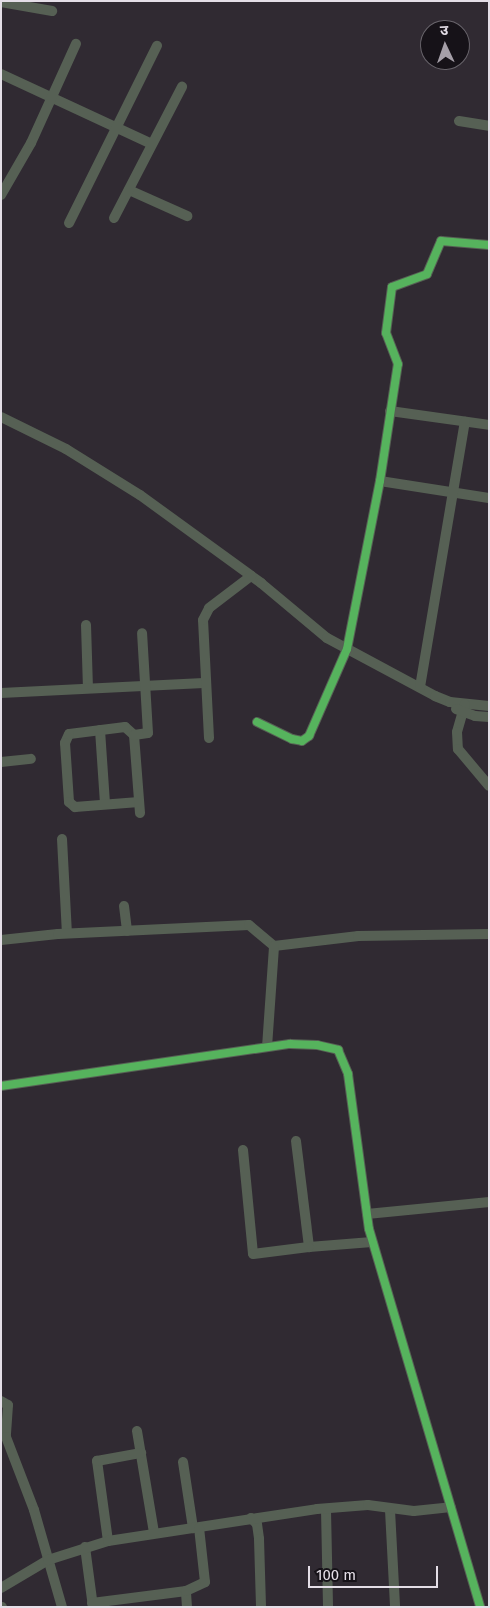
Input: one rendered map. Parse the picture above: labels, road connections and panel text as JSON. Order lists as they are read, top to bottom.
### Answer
{
  "scale_bar": "100 m",
  "north": "top"
}
